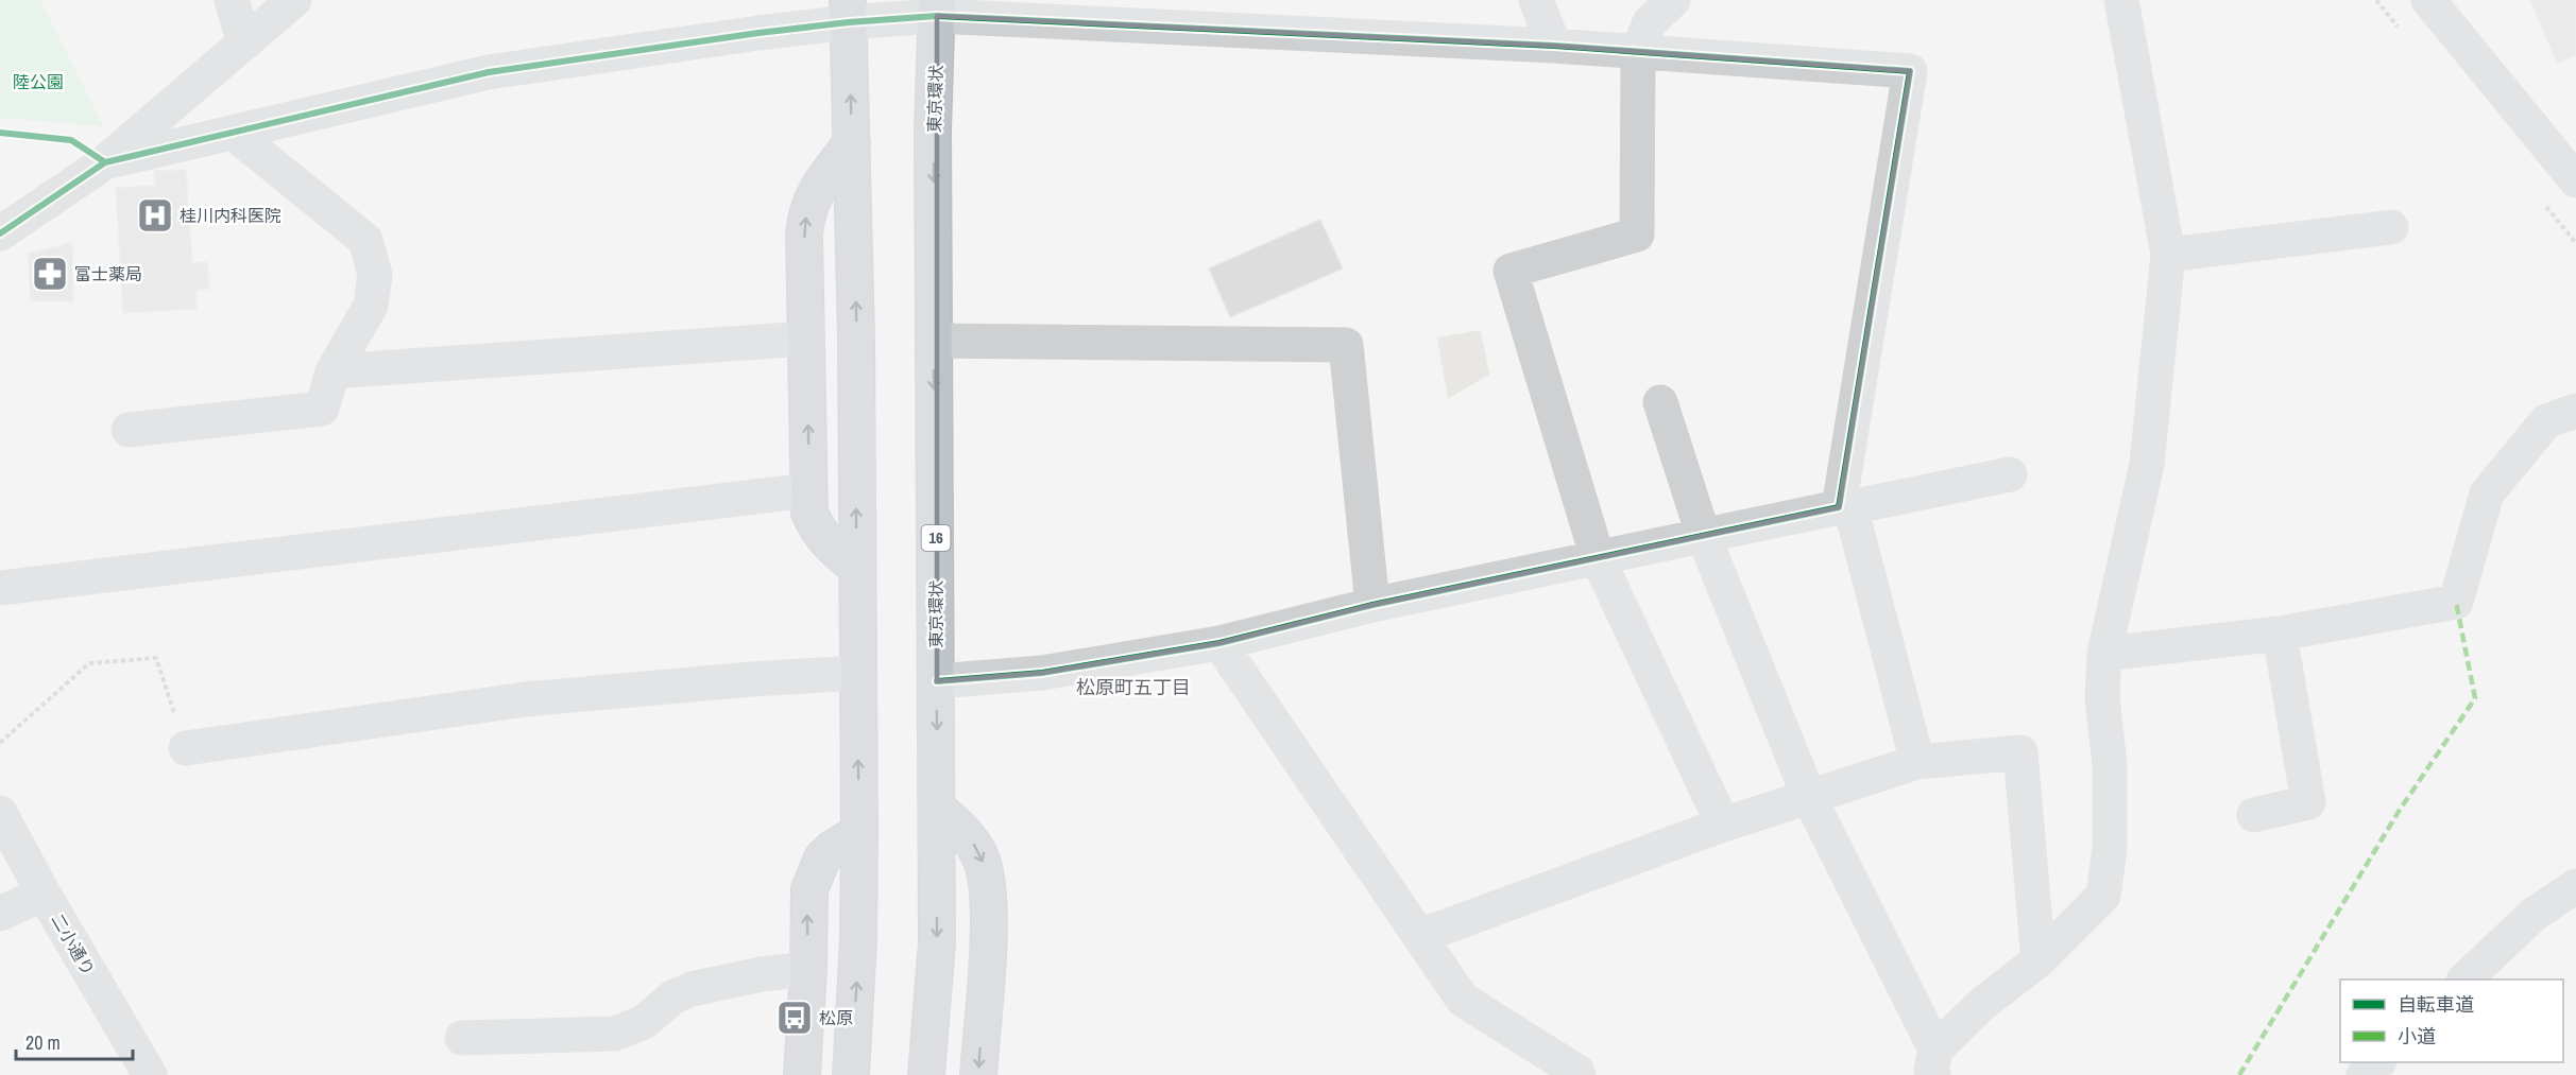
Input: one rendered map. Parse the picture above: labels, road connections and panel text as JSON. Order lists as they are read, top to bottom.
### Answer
{
  "streets": {
    "highway": ["東京環状", "16"],
    "street": ["二小通り"]
  },
  "districts": ["松原町五丁目"],
  "parks": ["陸公園"],
  "places": {
    "hospital": ["桂川内科医院"],
    "pharmacy": ["富士薬局"],
    "bus stop": ["松原"]
  },
  "legend": ["自転車道", "小道"],
  "scale_bar": "20 m"
}
